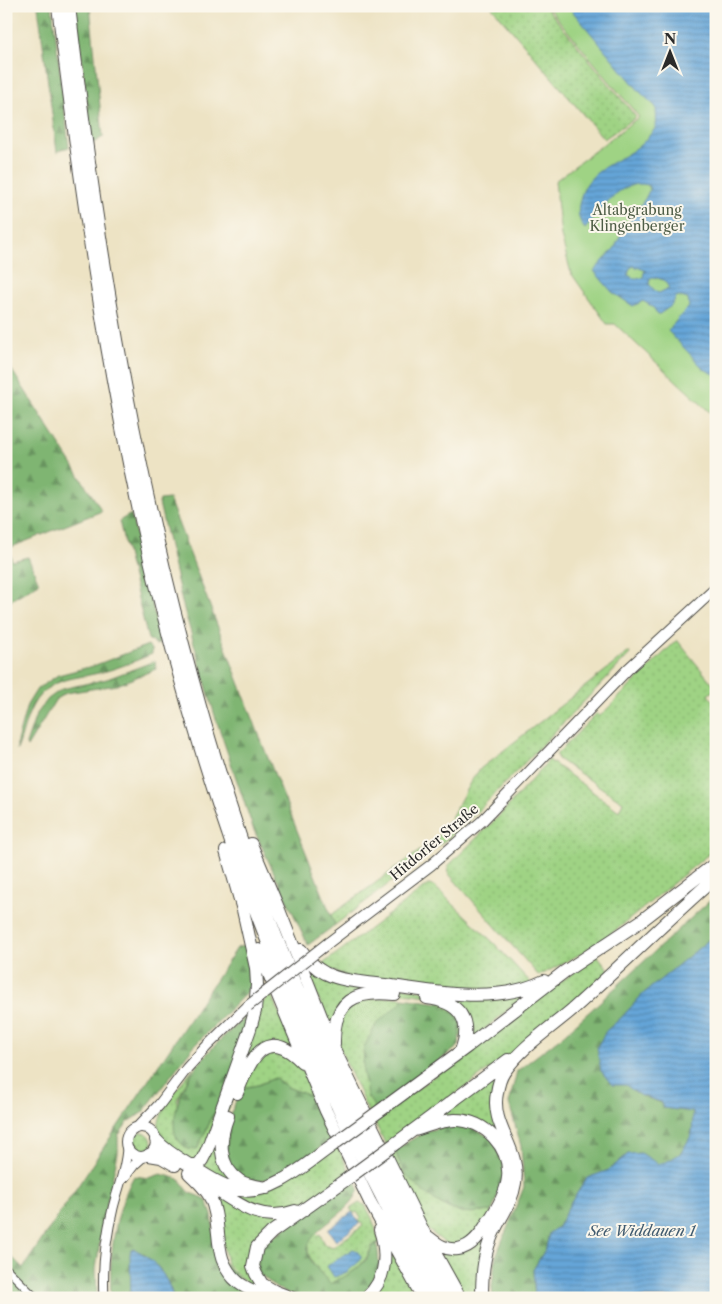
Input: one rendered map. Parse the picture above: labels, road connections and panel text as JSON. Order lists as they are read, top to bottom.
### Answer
{
  "streets": {
    "main road": ["Hitdorfer Straße"]
  },
  "water": ["See Widdauen 1"],
  "parks": ["Altabgrabung Klingenberger"],
  "north": "top"
}
